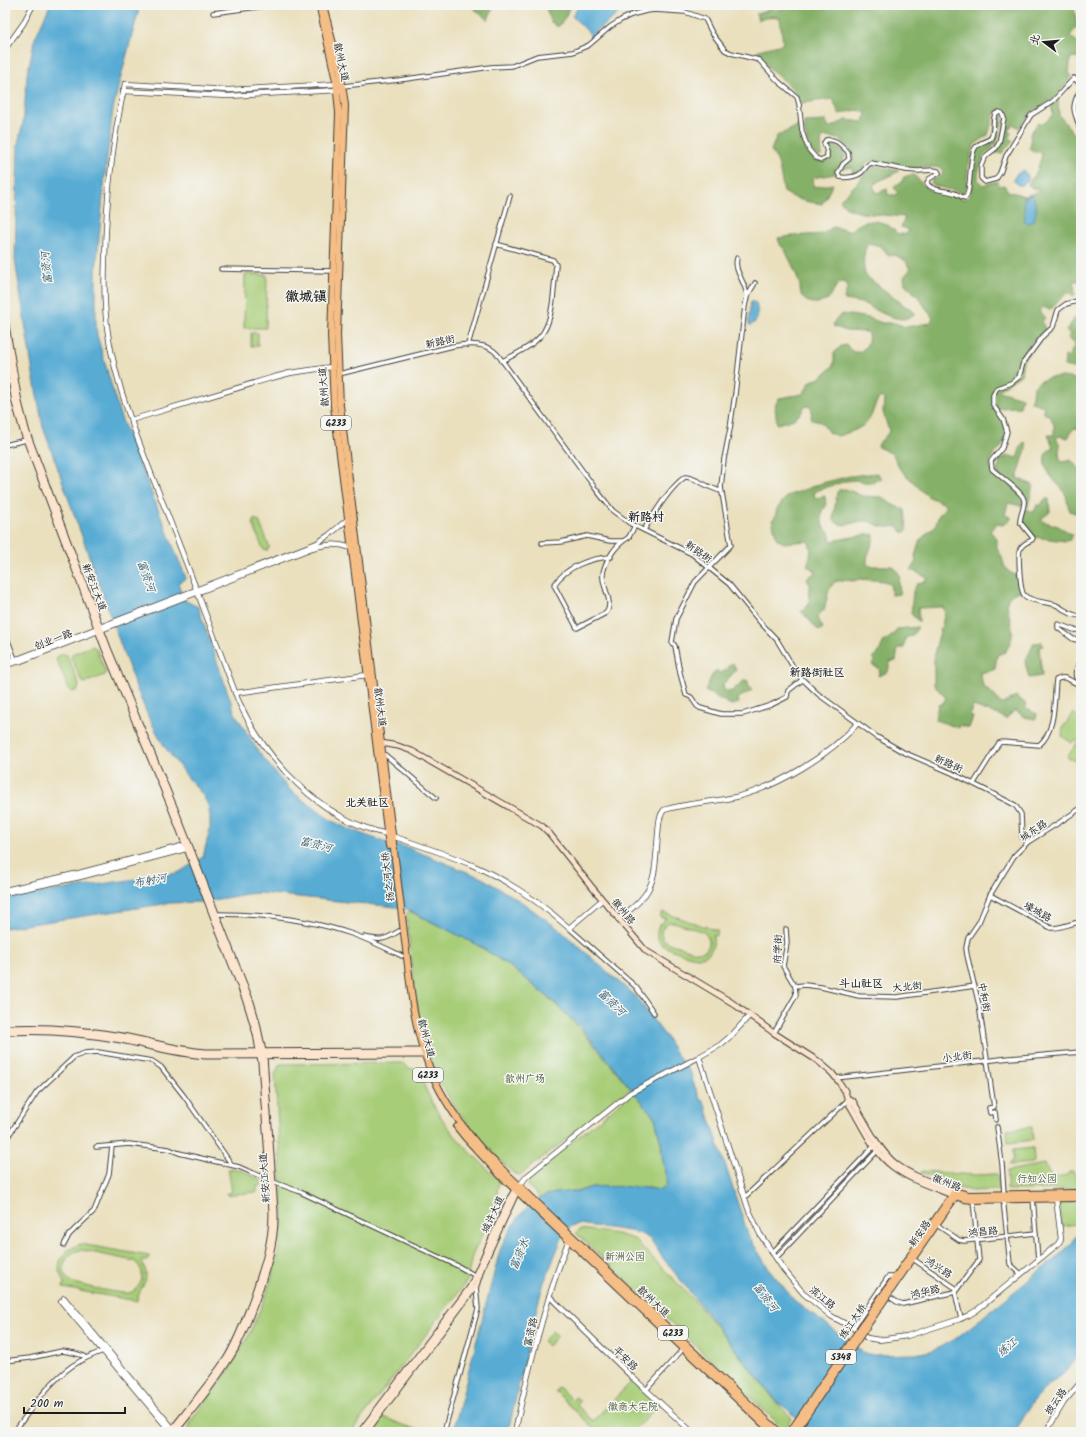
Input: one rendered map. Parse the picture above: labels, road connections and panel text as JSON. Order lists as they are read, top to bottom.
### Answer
{
  "streets": {
    "main road": [
      "歙州大道",
      "G233",
      "新安江大道",
      "扬之河大桥",
      "徽州路",
      "城许大道",
      "新安路",
      "练江大桥",
      "S348"
    ],
    "street": [
      "新路街",
      "创业一路",
      "城东路",
      "壕城路",
      "府学街",
      "大北街",
      "中和街",
      "小北街",
      "鸿昌路",
      "鸿兴路",
      "鸿华路",
      "滨江路",
      "富资路",
      "平安路",
      "披云路"
    ]
  },
  "crossings": [
    ["歙州大道", "新路街"],
    ["歙州大道", "扬之河大桥"],
    ["歙州大道", "徽州路"],
    ["歙州大道", "城许大道"],
    ["歙州大道", "富资路"],
    ["新路街", "城东路"],
    ["新安江大道", "创业一路"],
    ["城东路", "壕城路"],
    ["城东路", "中和街"],
    ["徽州路", "小北街"],
    ["徽州路", "新安路"],
    ["徽州路", "滨江路"],
    ["壕城路", "中和街"],
    ["府学街", "大北街"],
    ["大北街", "中和街"],
    ["中和街", "小北街"],
    ["鸿昌路", "新安路"],
    ["新安路", "鸿兴路"],
    ["新安路", "练江大桥"],
    ["鸿兴路", "鸿华路"],
    ["鸿兴路", "滨江路"],
    ["富资路", "平安路"]
  ],
  "districts": [
    "徽城镇",
    "新路村",
    "新路街社区",
    "北关社区",
    "斗山社区"
  ],
  "water": [
    "富资河",
    "布射河",
    "富资水",
    "练江"
  ],
  "parks": [
    "歙州广场",
    "行知公园",
    "新洲公园",
    "徽商大宅院"
  ],
  "scale_bar": "200 m",
  "north": "left"
}
